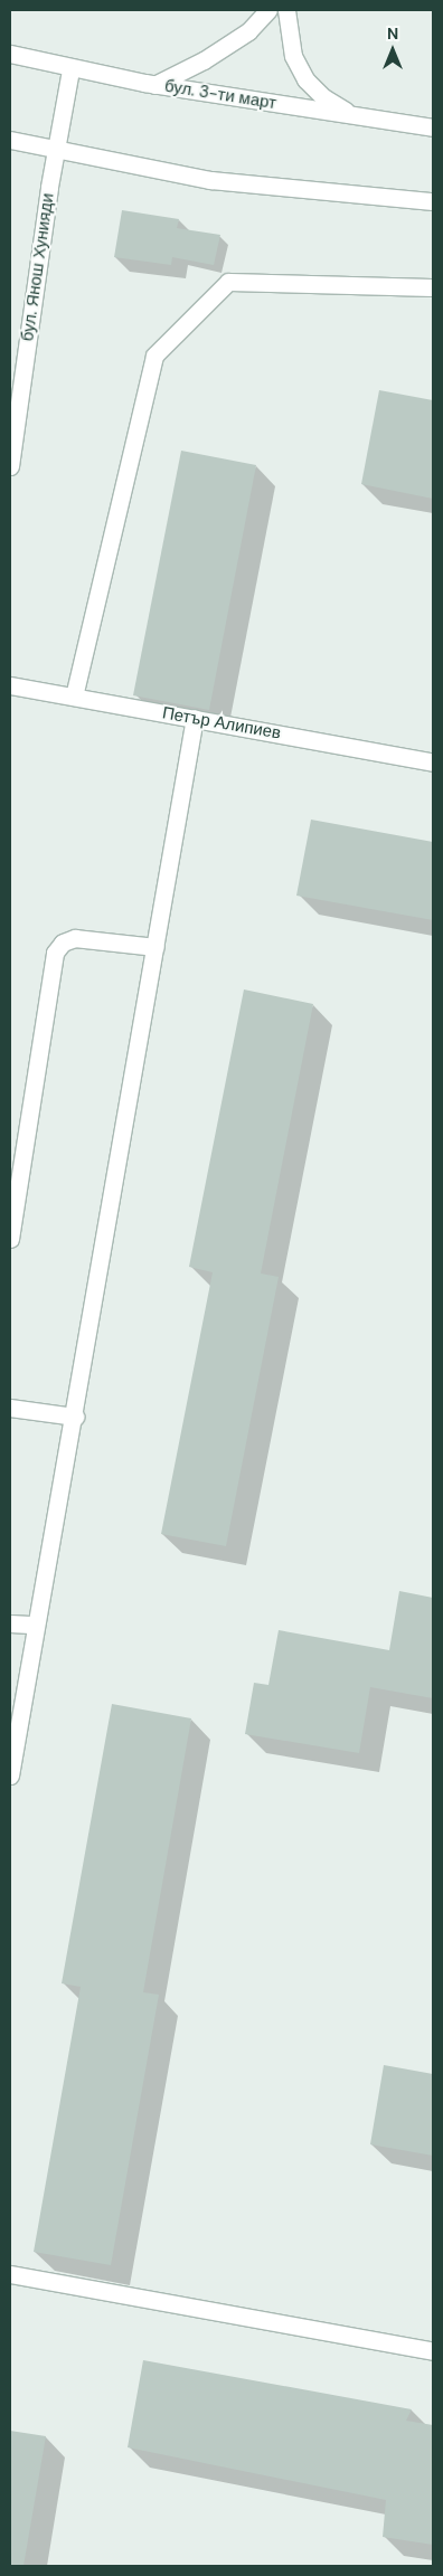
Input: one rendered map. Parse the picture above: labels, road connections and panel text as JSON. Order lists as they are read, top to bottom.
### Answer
{
  "streets": {
    "street": ["бул. 3-ти март", "бул. Янош Хунияди", "Петър Алипиев"]
  },
  "crossings": [
    ["бул. 3-ти март", "бул. Янош Хунияди"]
  ],
  "north": "top"
}
